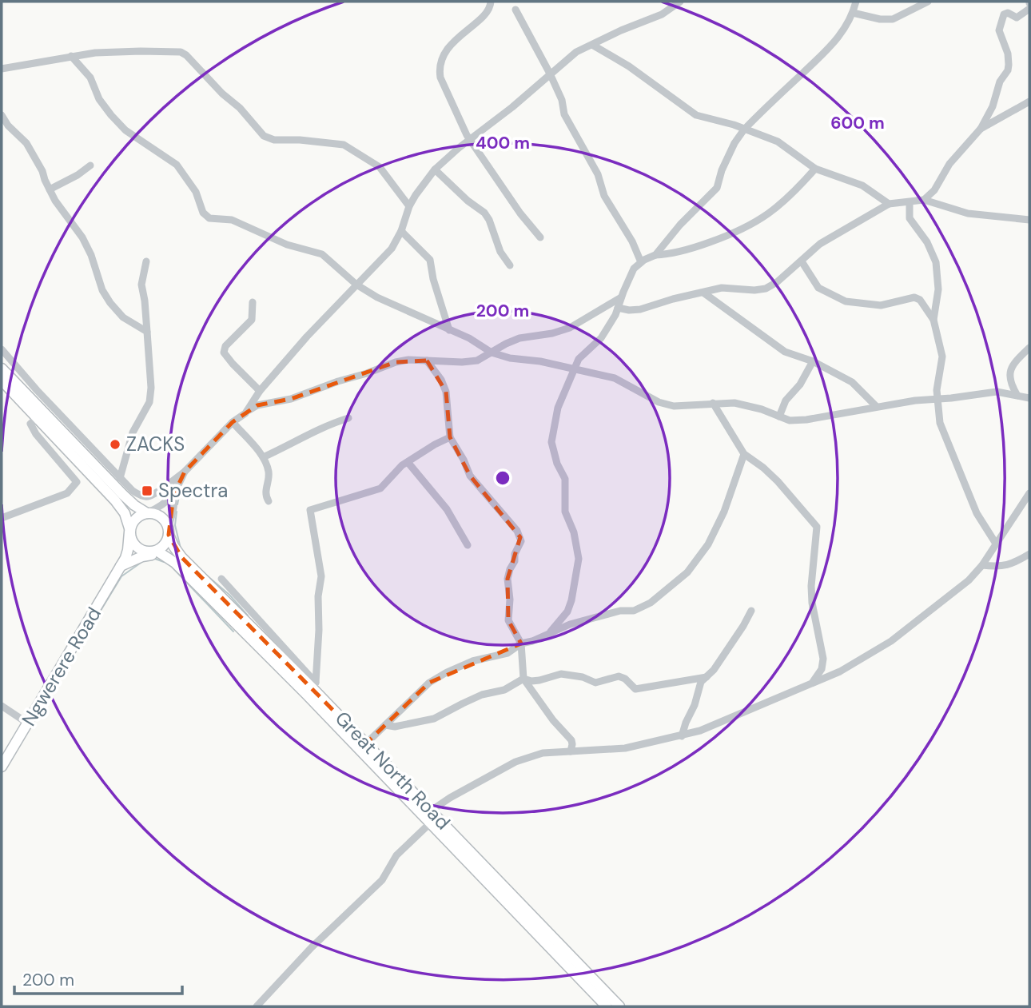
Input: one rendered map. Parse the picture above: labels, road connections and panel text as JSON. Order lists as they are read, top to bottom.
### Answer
{
  "streets": {
    "main road": ["Ngwerere Road", "Great North Road"]
  },
  "crossings": [
    ["Ngwerere Road", "Great North Road"]
  ],
  "places": {
    "other": ["ZACKS"],
    "transit": ["Spectra"]
  },
  "scale_bar": "200 m",
  "rings": ["600 m", "400 m", "200 m"]
}
